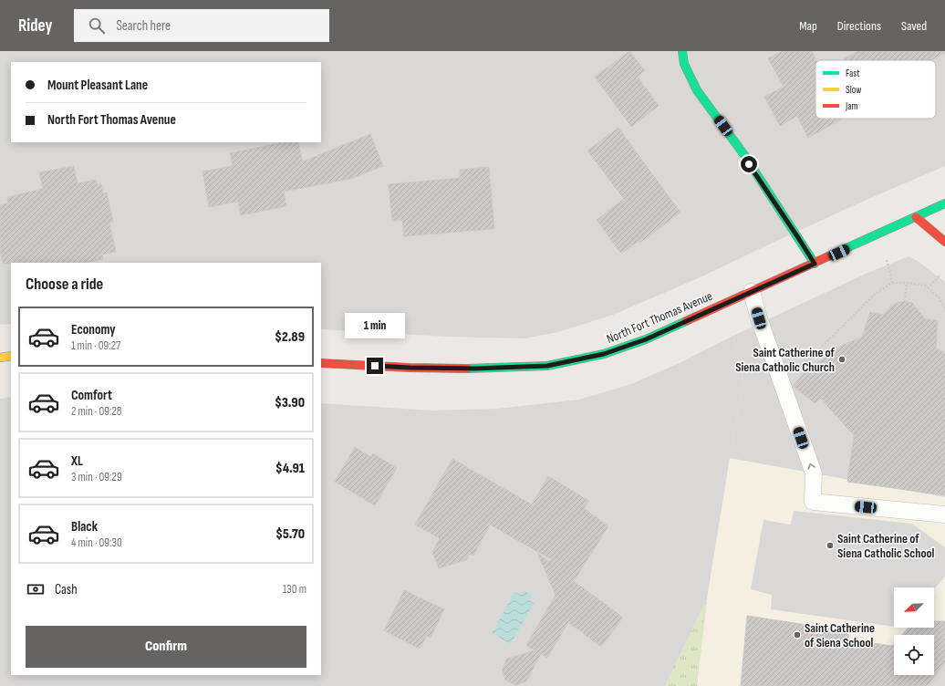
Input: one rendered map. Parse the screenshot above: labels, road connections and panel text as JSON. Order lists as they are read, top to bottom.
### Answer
{
  "streets": {
    "street": ["North Fort Thomas Avenue"]
  },
  "places": ["Saint Catherine of Siena Catholic Church", "Saint Catherine of Siena Catholic School", "Saint Catherine of Siena School"],
  "legend": ["Fast", "Slow", "Jam"],
  "north": "bottom left",
  "page": {
    "header": "Ridey",
    "search": "Search here",
    "nav": ["Map", "Directions", "Saved"],
    "banner": ["Mount Pleasant Lane", "North Fort Thomas Avenue"],
    "heading": "Choose a ride",
    "list": [
      {
        "name": "Economy",
        "note": "1 min · 09:27",
        "value": "$2.89"
      },
      {
        "name": "Comfort",
        "note": "2 min · 09:28",
        "value": "$3.90"
      },
      {
        "name": "XL",
        "note": "3 min · 09:29",
        "value": "$4.91"
      },
      {
        "name": "Black",
        "note": "4 min · 09:30",
        "value": "$5.70"
      }
    ],
    "bubble": "1 min",
    "pay": ["Cash", "130 m"],
    "buttons": "Confirm"
  }
}
